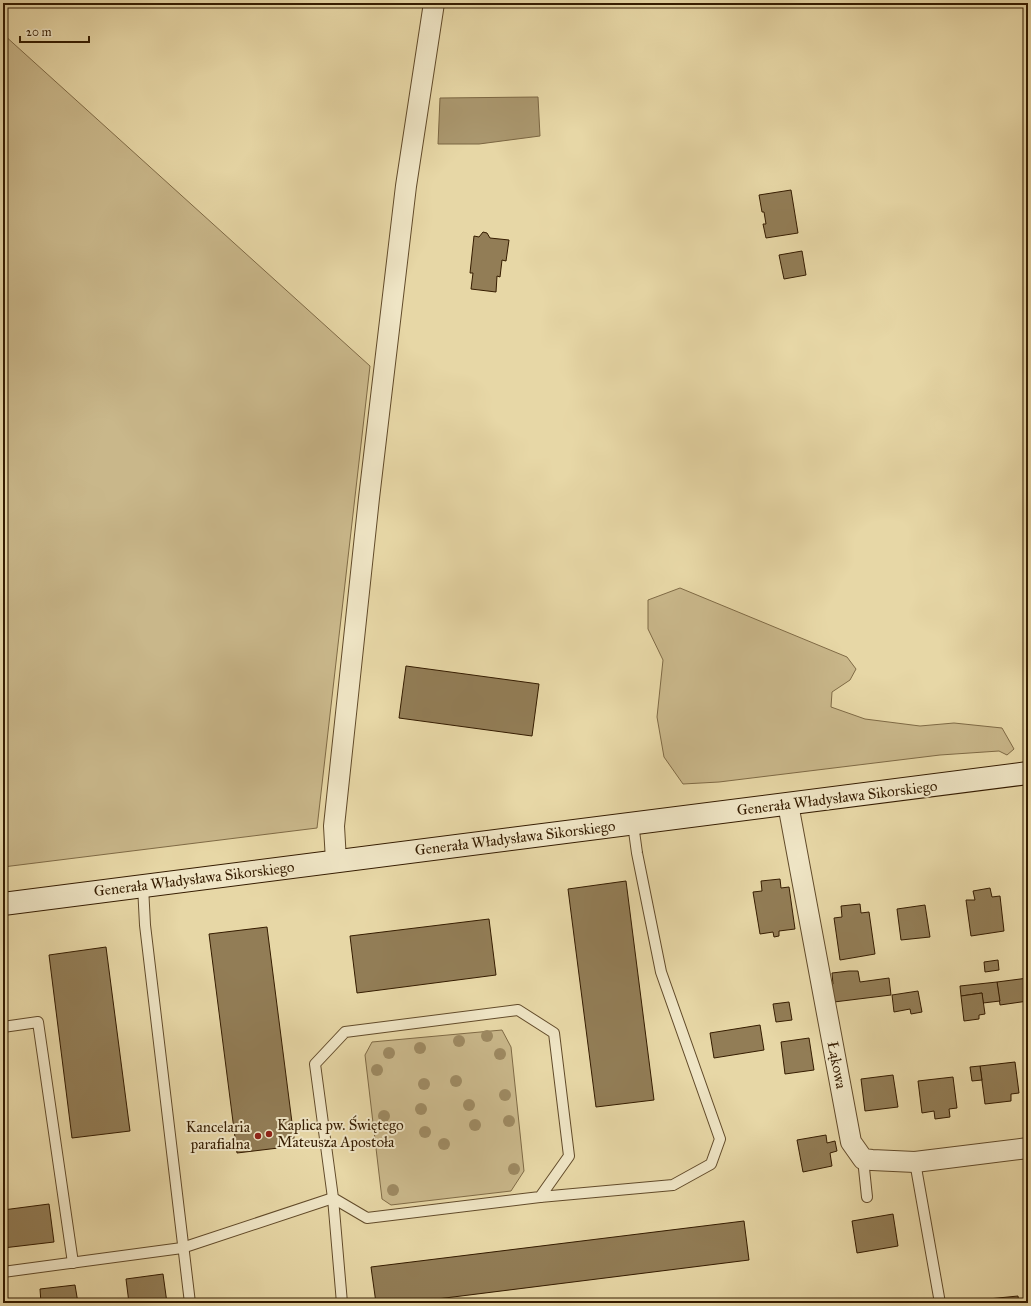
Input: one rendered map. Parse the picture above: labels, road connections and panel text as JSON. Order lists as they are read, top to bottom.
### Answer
{
  "streets": {
    "main road": ["Generała Władysława Sikorskiego"],
    "street": ["Łąkowa"]
  },
  "crossings": [
    ["Generała Władysława Sikorskiego", "Łąkowa"]
  ],
  "places": ["Kaplica pw. Świętego Mateusza Apostoła", "Kancelaria parafialna"],
  "scale_bar": "20 m"
}
